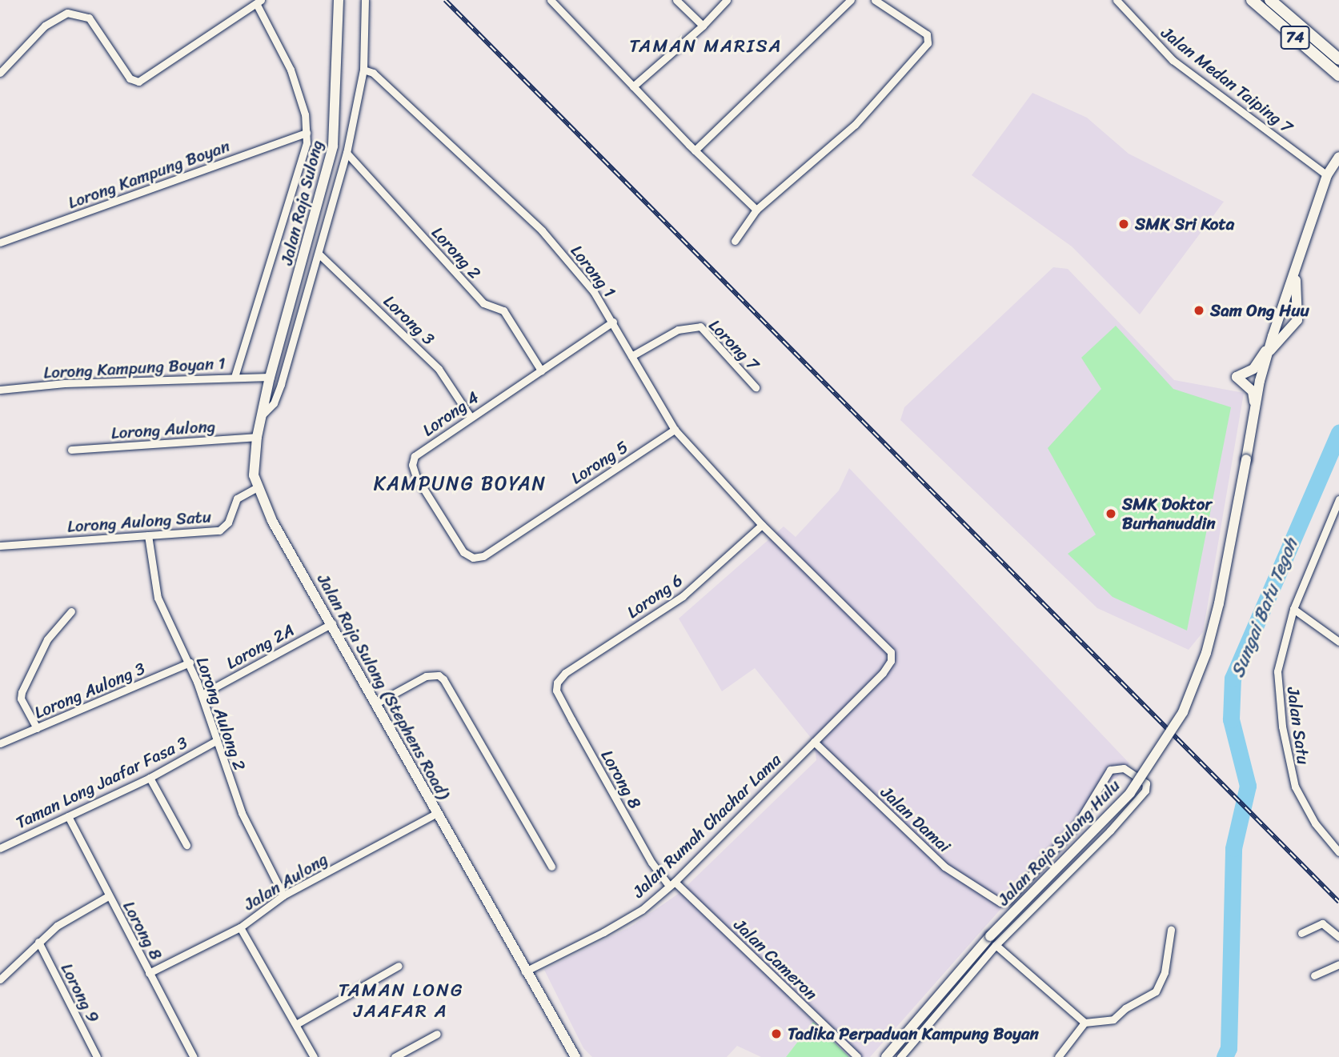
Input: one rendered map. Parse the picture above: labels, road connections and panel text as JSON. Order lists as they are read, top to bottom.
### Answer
{
  "streets": {
    "main road": ["74"],
    "street": [
      "Jalan Medan Taiping 7",
      "Lorong Kampung Boyan",
      "Jalan Raja Sulong",
      "Lorong 2",
      "Lorong 1",
      "Lorong 3",
      "Lorong 7",
      "Lorong Kampung Boyan 1",
      "Lorong 4",
      "Lorong Aulong",
      "Lorong 5",
      "Lorong Aulong Satu",
      "Lorong 6",
      "Lorong 2A",
      "Jalan Raja Sulong (Stephens Road)",
      "Lorong Aulong 3",
      "Lorong Aulong 2",
      "Jalan Satu",
      "Lorong 8",
      "Taman Long Jaafar Fasa 3",
      "Jalan Damai",
      "Jalan Rumah Chachar Lama",
      "Jalan Raja Sulong Hulu",
      "Jalan Aulong",
      "Jalan Cameron",
      "Lorong 9"
    ]
  },
  "crossings": [
    ["Jalan Raja Sulong", "Jalan Raja Sulong (Stephens Road)"],
    ["Lorong 2", "Lorong 4"],
    ["Lorong 1", "Lorong 7"],
    ["Lorong 1", "Lorong 4"],
    ["Lorong 1", "Lorong 5"],
    ["Lorong 1", "Lorong 6"],
    ["Lorong 1", "Jalan Rumah Chachar Lama"],
    ["Lorong 3", "Lorong 4"],
    ["Lorong Kampung Boyan 1", "Jalan Raja Sulong (Stephens Road)"],
    ["Lorong 4", "Lorong 5"],
    ["Lorong Aulong", "Jalan Raja Sulong (Stephens Road)"],
    ["Lorong Aulong Satu", "Jalan Raja Sulong (Stephens Road)"],
    ["Lorong Aulong Satu", "Lorong Aulong 2"],
    ["Lorong 6", "Lorong 8"],
    ["Lorong 6", "Jalan Rumah Chachar Lama"],
    ["Lorong 2A", "Jalan Raja Sulong (Stephens Road)"],
    ["Lorong 2A", "Lorong Aulong 2"],
    ["Jalan Raja Sulong (Stephens Road)", "Jalan Rumah Chachar Lama"],
    ["Jalan Raja Sulong (Stephens Road)", "Jalan Aulong"],
    ["Lorong Aulong 3", "Lorong Aulong 2"],
    ["Lorong Aulong 2", "Taman Long Jaafar Fasa 3"],
    ["Lorong Aulong 2", "Jalan Aulong"],
    ["Lorong 8", "Taman Long Jaafar Fasa 3"],
    ["Lorong 8", "Jalan Rumah Chachar Lama"],
    ["Lorong 8", "Jalan Aulong"],
    ["Lorong 8", "Jalan Cameron"],
    ["Jalan Damai", "Jalan Rumah Chachar Lama"],
    ["Jalan Damai", "Jalan Raja Sulong Hulu"],
    ["Jalan Rumah Chachar Lama", "Jalan Cameron"]
  ],
  "districts": ["TAMAN MARISA", "KAMPUNG BOYAN", "TAMAN LONG JAAFAR A"],
  "water": ["Sungai Batu Tegoh"],
  "places": [
    "SMK Sri Kota",
    "Sam Ong Huu",
    "SMK Doktor Burhanuddin",
    "Tadika Perpaduan Kampung Boyan"
  ]
}
